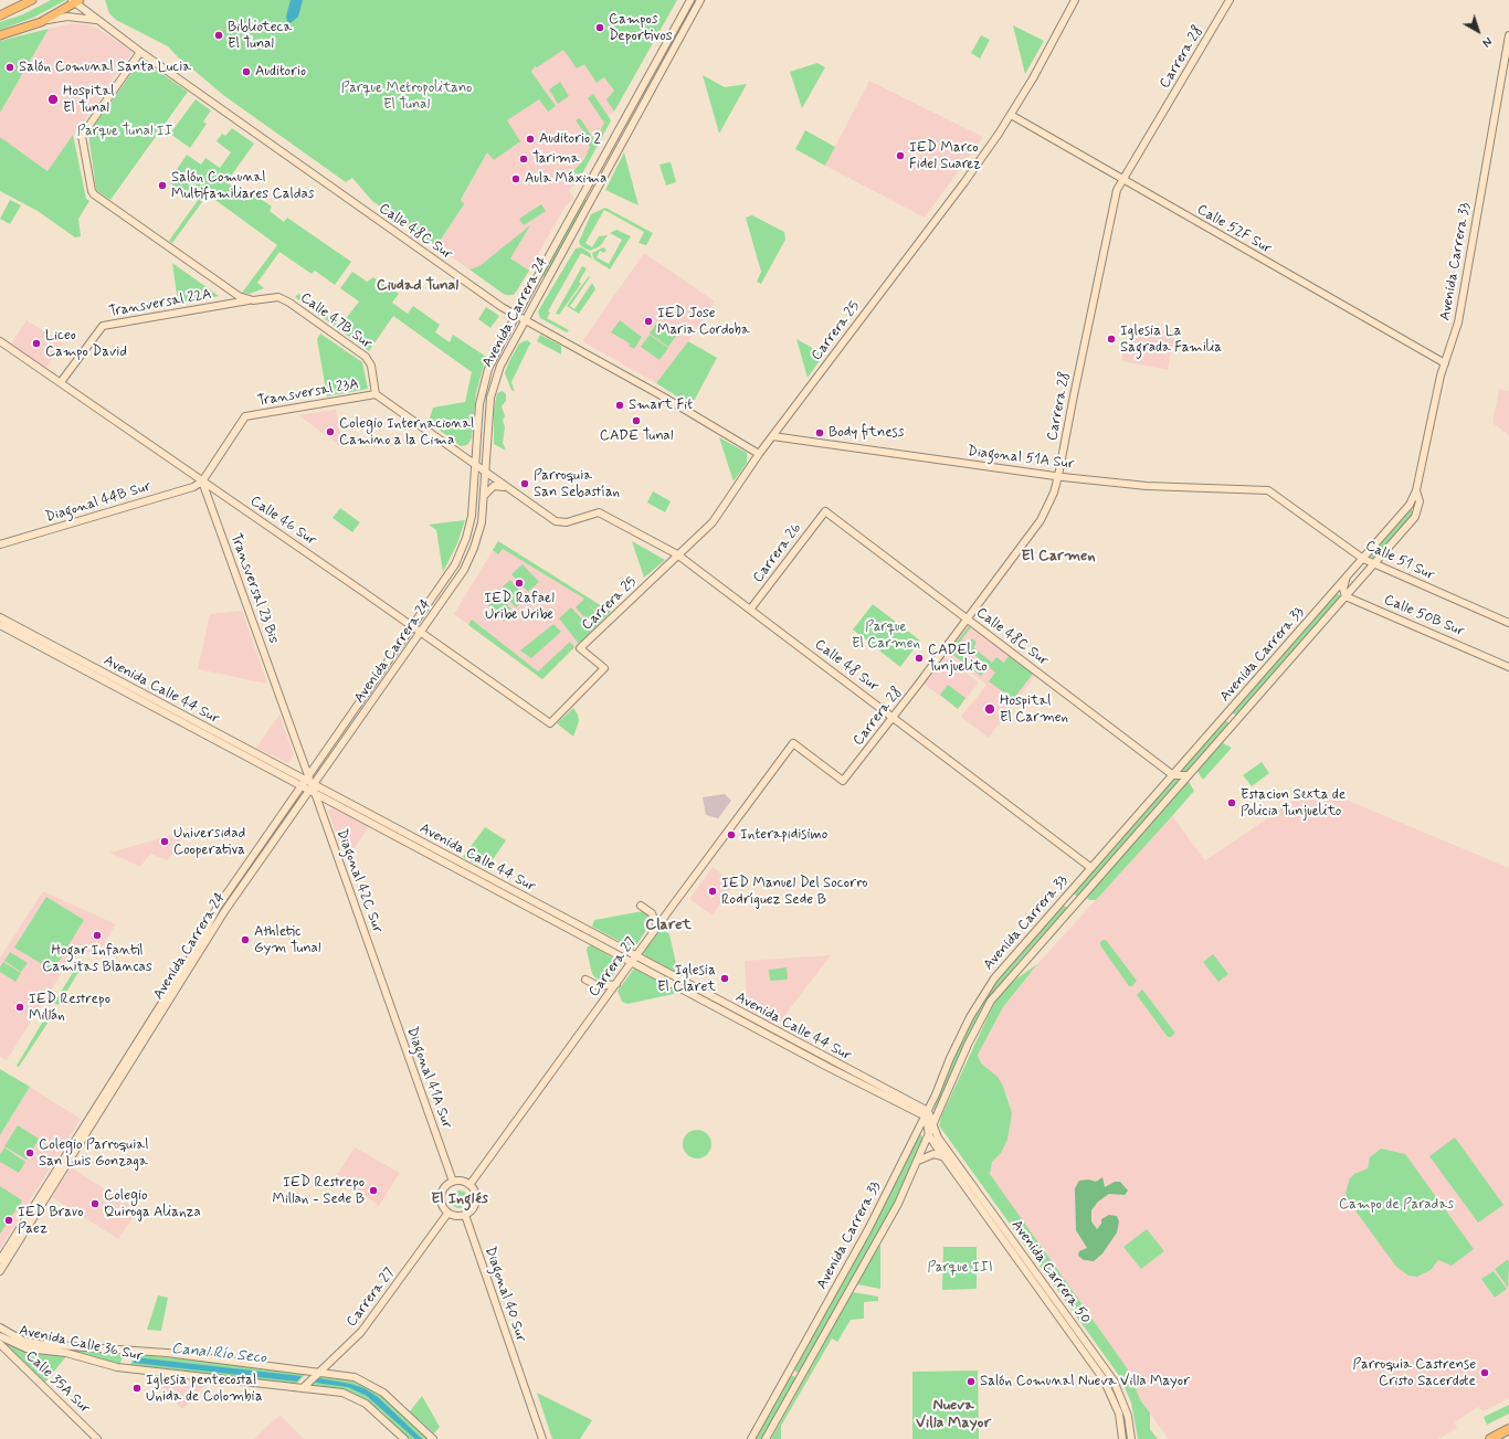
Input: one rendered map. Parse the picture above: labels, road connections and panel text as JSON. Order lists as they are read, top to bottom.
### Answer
{
  "streets": {
    "street": [
      "Carrera 28",
      "Calle 52F Sur",
      "Calle 48C Sur",
      "Avenida Carrera 33",
      "Transversal 22A",
      "Avenida Carrera 24",
      "Calle 47B Sur",
      "Carrera 25",
      "Transversal 23A",
      "Diagonal 51A Sur",
      "Diagonal 44B Sur",
      "Calle 46 Sur",
      "Carrera 26",
      "Calle 51 Sur",
      "Transversal 23 Bis",
      "Calle 50B Sur",
      "Calle 48 Sur",
      "Avenida Calle 44 Sur",
      "Diagonal 42C Sur",
      "Carrera 27",
      "Diagonal 41A Sur",
      "Avenida Carrera 50",
      "Diagonal 40 Sur",
      "Avenida Calle 36 Sur",
      "Calle 35A Sur"
    ]
  },
  "crossings": [
    ["Carrera 28", "Calle 52F Sur"],
    ["Carrera 28", "Calle 48C Sur"],
    ["Carrera 28", "Diagonal 51A Sur"],
    ["Carrera 28", "Calle 48 Sur"],
    ["Carrera 28", "Carrera 27"],
    ["Calle 52F Sur", "Avenida Carrera 33"],
    ["Calle 52F Sur", "Carrera 25"],
    ["Calle 48C Sur", "Avenida Carrera 33"],
    ["Calle 48C Sur", "Avenida Carrera 24"],
    ["Calle 48C Sur", "Calle 47B Sur"],
    ["Calle 48C Sur", "Carrera 25"],
    ["Calle 48C Sur", "Carrera 26"],
    ["Avenida Carrera 33", "Calle 51 Sur"],
    ["Avenida Carrera 33", "Calle 50B Sur"],
    ["Avenida Carrera 33", "Calle 48 Sur"],
    ["Avenida Carrera 33", "Avenida Calle 44 Sur"],
    ["Avenida Carrera 33", "Avenida Carrera 50"],
    ["Transversal 22A", "Calle 47B Sur"],
    ["Transversal 22A", "Calle 46 Sur"],
    ["Avenida Carrera 24", "Calle 46 Sur"],
    ["Avenida Carrera 24", "Avenida Calle 44 Sur"],
    ["Avenida Carrera 24", "Diagonal 42C Sur"],
    ["Calle 47B Sur", "Transversal 23A"],
    ["Carrera 25", "Diagonal 51A Sur"],
    ["Carrera 25", "Calle 46 Sur"],
    ["Carrera 25", "Calle 48 Sur"],
    ["Transversal 23A", "Diagonal 44B Sur"],
    ["Transversal 23A", "Calle 46 Sur"],
    ["Transversal 23A", "Transversal 23 Bis"],
    ["Diagonal 51A Sur", "Calle 51 Sur"],
    ["Diagonal 44B Sur", "Calle 46 Sur"],
    ["Diagonal 44B Sur", "Transversal 23 Bis"],
    ["Calle 46 Sur", "Transversal 23 Bis"],
    ["Carrera 26", "Calle 48 Sur"],
    ["Transversal 23 Bis", "Diagonal 42C Sur"],
    ["Avenida Calle 44 Sur", "Diagonal 42C Sur"],
    ["Avenida Calle 44 Sur", "Carrera 27"],
    ["Diagonal 42C Sur", "Diagonal 41A Sur"],
    ["Carrera 27", "Diagonal 41A Sur"],
    ["Carrera 27", "Diagonal 40 Sur"],
    ["Carrera 27", "Avenida Calle 36 Sur"],
    ["Diagonal 41A Sur", "Diagonal 40 Sur"]
  ],
  "districts": [
    "Ciudad Tunal",
    "El Carmen",
    "Claret",
    "El Inglés",
    "Nueva Villa Mayor"
  ],
  "water": ["Canal Río Seco"],
  "parks": [
    "Parque Metropolitano El Tunal",
    "Parque Tunal II",
    "Parque El Carmen",
    "Campo de Paradas",
    "Parque III"
  ],
  "places": [
    "Campos Deportivos",
    "Biblioteca El Tunal",
    "Salón Comunal Santa Lucia",
    "Auditorio",
    "Hospital El Tunal",
    "Auditorio 2",
    "IED Marco Fidel Suarez",
    "Tarima",
    "Aula Máxima",
    "Salón Comunal Multifamiliares Caldas",
    "IED Jose Maria Cordoba",
    "Iglesia La Sagrada Familia",
    "Liceo Campo David",
    "Smart Fit",
    "CADE Tunal",
    "Colegio Internacional Camino a la Cima",
    "Body fitness",
    "Parroquia San Sebastían",
    "IED Rafael Uribe Uribe",
    "CADEL Tunjuelito",
    "Hospital El Carmen",
    "Estacion Sexta de Policia Tunjuelito",
    "Interapidisimo",
    "Universidad Cooperativa",
    "IED Manuel Del Socorro Rodríguez Sede B",
    "Hogar Infantil Camitas Blancas",
    "Athletic Gym Tunal",
    "Iglesia El Claret",
    "IED Restrepo Millán",
    "Colegio Parroquial San Luis Gonzaga",
    "IED Restrepo Millan - Sede B",
    "Colegio Quiroga Alianza",
    "IED Bravo Paez",
    "Parroquia Castrense Cristo Sacerdote",
    "Salón Comunal Nueva Villa Mayor",
    "Iglesia pentecostal Unida de Colombia"
  ],
  "north": "bottom right"
}
